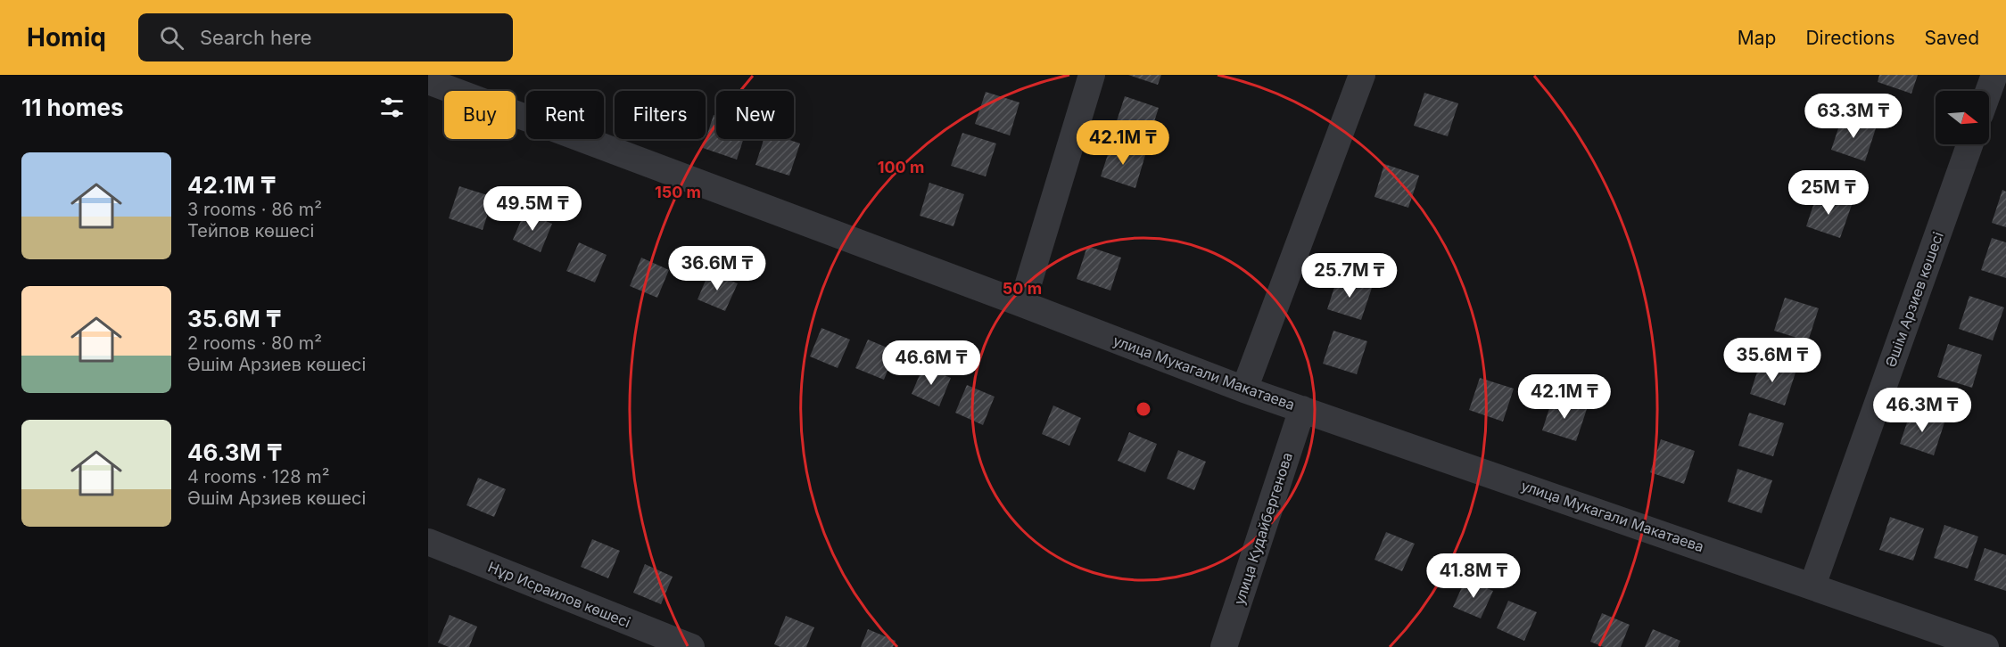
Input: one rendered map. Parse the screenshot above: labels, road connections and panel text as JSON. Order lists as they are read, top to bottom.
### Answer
{
  "streets": {
    "street": [
      "Әшім Арзиев көшесі",
      "улица Мукагали Макатаева",
      "улица Кудайбергенова",
      "Нұр Исраилов көшесі"
    ]
  },
  "crossings": [
    ["Әшім Арзиев көшесі", "улица Мукагали Макатаева"],
    ["улица Мукагали Макатаева", "улица Кудайбергенова"]
  ],
  "north": "right",
  "page": {
    "header": "Homiq",
    "search": "Search here",
    "nav": ["Map", "Directions", "Saved"],
    "heading": "11 homes",
    "chip": [
      "Buy",
      "Rent",
      "Filters",
      "New"
    ],
    "price": [
      "63.3M ₸",
      "42.1M ₸",
      "25M ₸",
      "49.5M ₸",
      "36.6M ₸",
      "25.7M ₸",
      "35.6M ₸",
      "46.6M ₸",
      "42.1M ₸",
      "46.3M ₸",
      "41.8M ₸"
    ],
    "list": [
      {
        "name": "42.1M ₸",
        "note": "3 rooms · 86 m² · Тейпов көшесі"
      },
      {
        "name": "35.6M ₸",
        "note": "2 rooms · 80 m² · Әшім Арзиев көшесі"
      },
      {
        "name": "46.3M ₸",
        "note": "4 rooms · 128 m² · Әшім Арзиев көшесі"
      }
    ]
  },
  "rings": ["100 m", "150 m", "50 m"]
}
